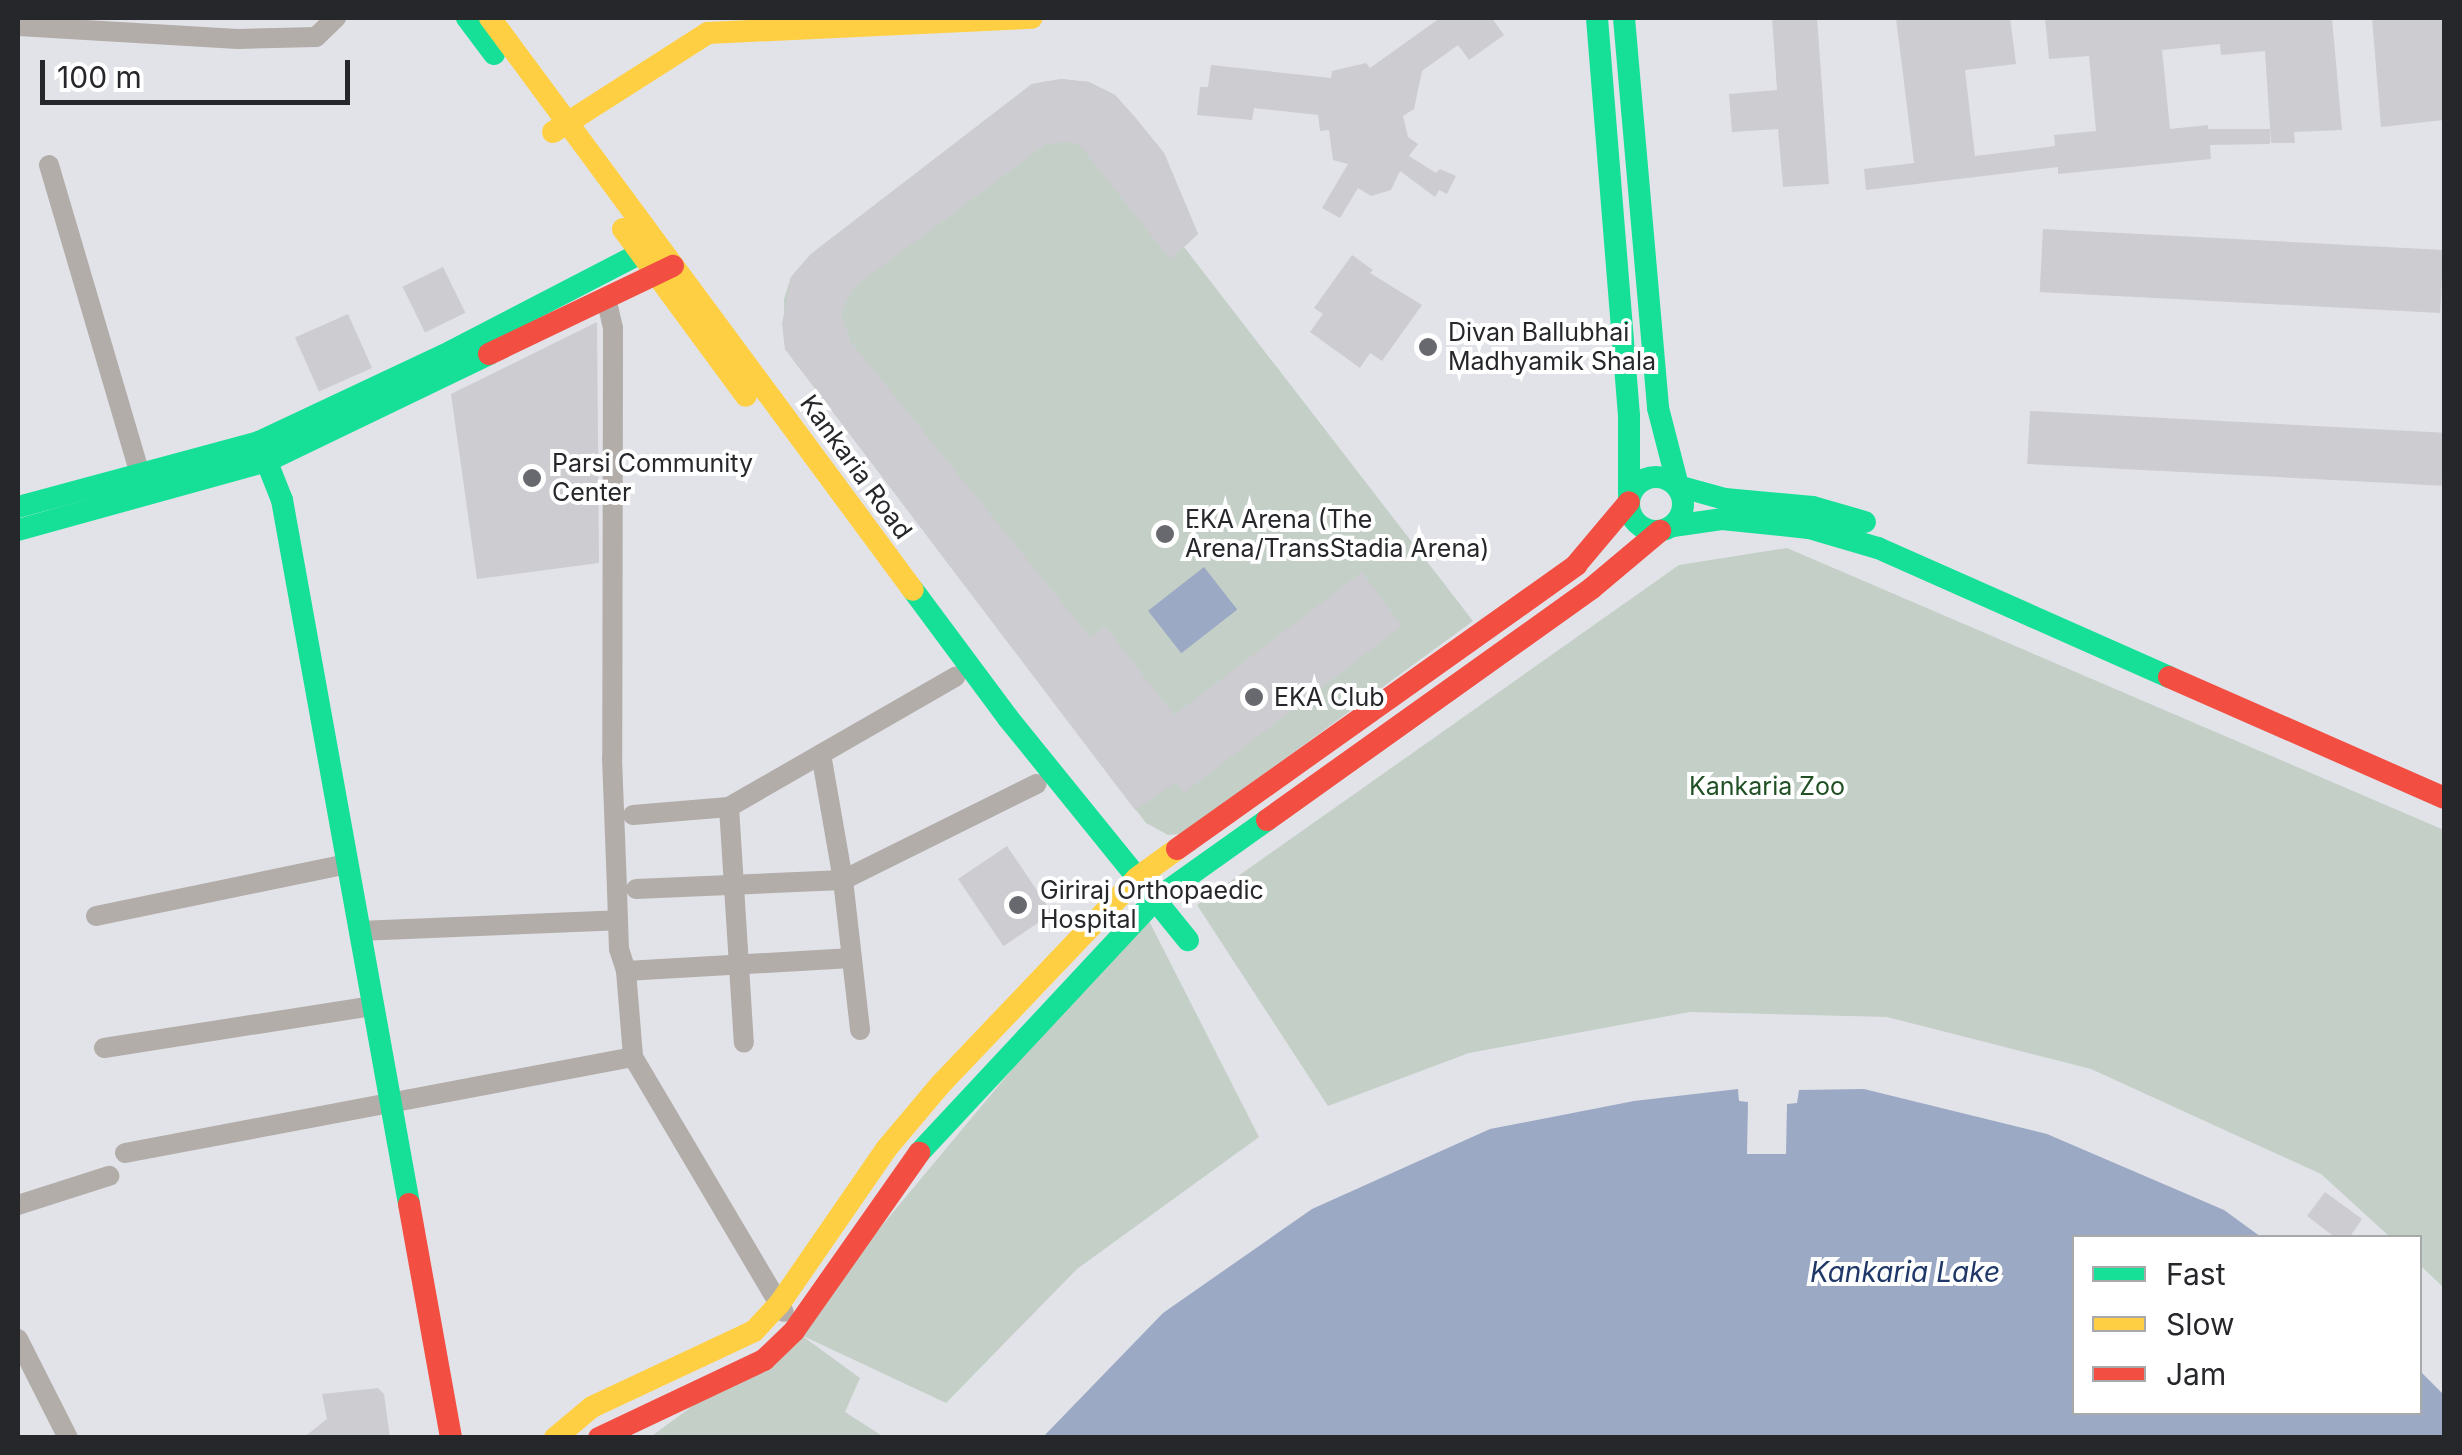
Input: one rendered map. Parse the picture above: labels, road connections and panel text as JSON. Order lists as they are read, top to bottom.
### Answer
{
  "streets": {
    "main road": ["Kankaria Road"]
  },
  "water": ["Kankaria Lake"],
  "parks": ["Kankaria Zoo"],
  "places": [
    "Divan Ballubhai Madhyamik Shala",
    "Parsi Community Center",
    "EKA Arena (The Arena/TransStadia Arena)",
    "EKA Club",
    "Giriraj Orthopaedic Hospital"
  ],
  "legend": ["Fast", "Slow", "Jam"],
  "scale_bar": "100 m"
}
